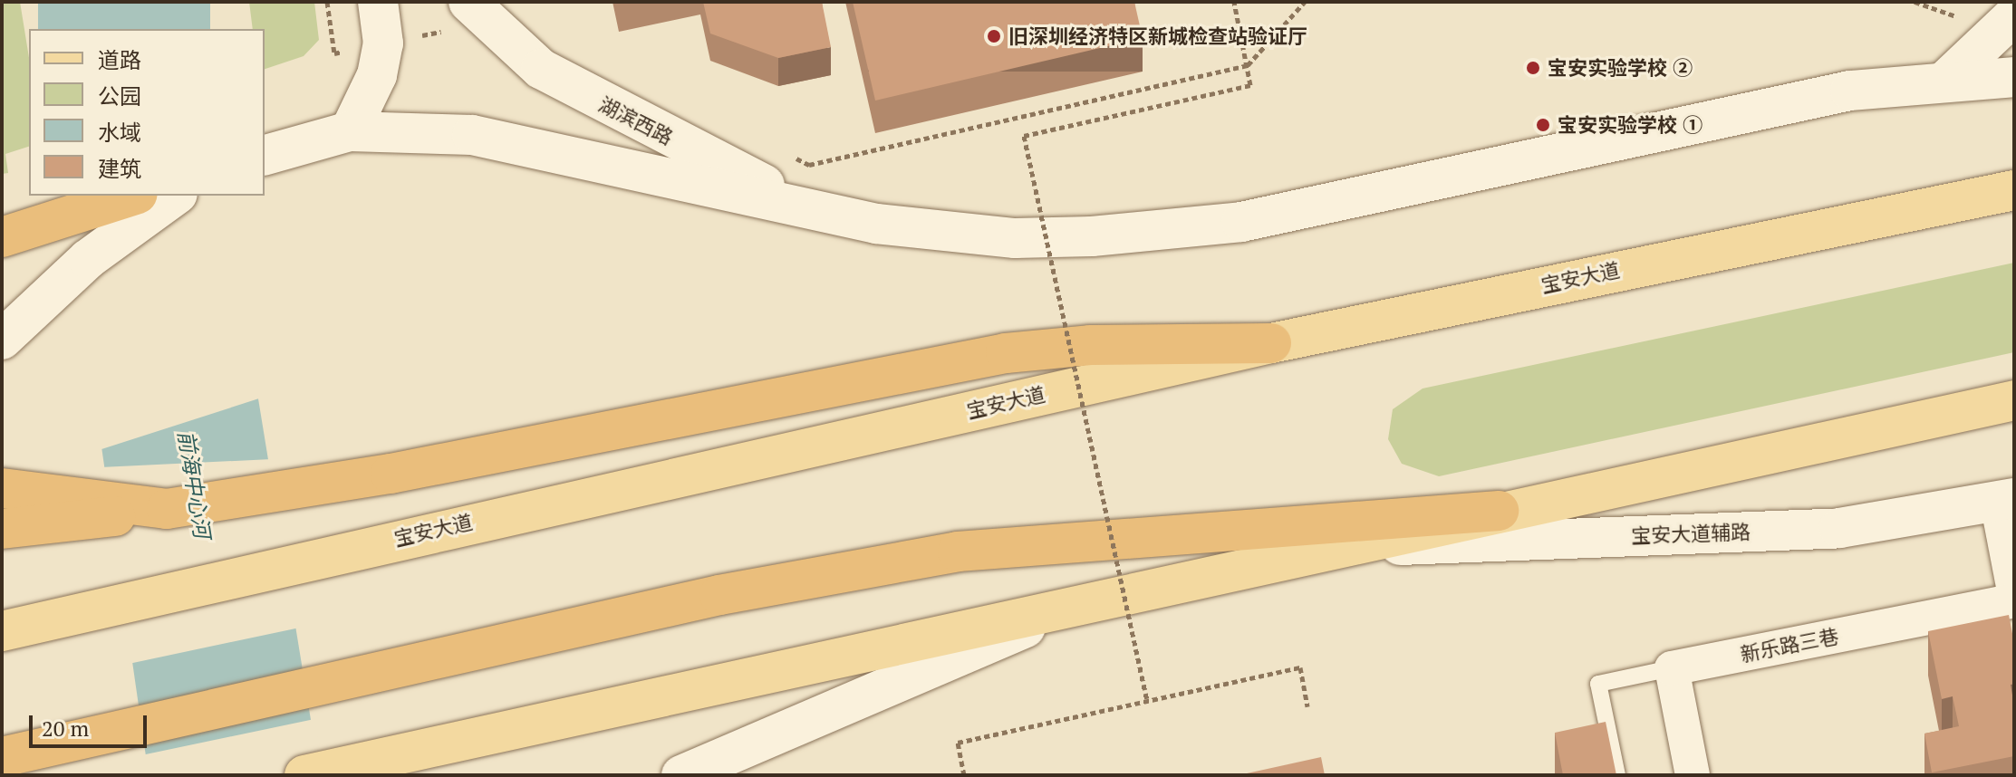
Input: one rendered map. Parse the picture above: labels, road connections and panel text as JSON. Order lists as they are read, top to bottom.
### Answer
{
  "streets": {
    "main road": ["湖滨西路", "宝安大道", "宝安大道辅路"],
    "street": ["新乐路三巷"]
  },
  "water": ["前海中心河"],
  "places": ["旧深圳经济特区新城检查站验证厅", "宝安实验学校 ②", "宝安实验学校 ①"],
  "legend": [
    "道路",
    "公园",
    "水域",
    "建筑"
  ],
  "scale_bar": "20 m"
}
